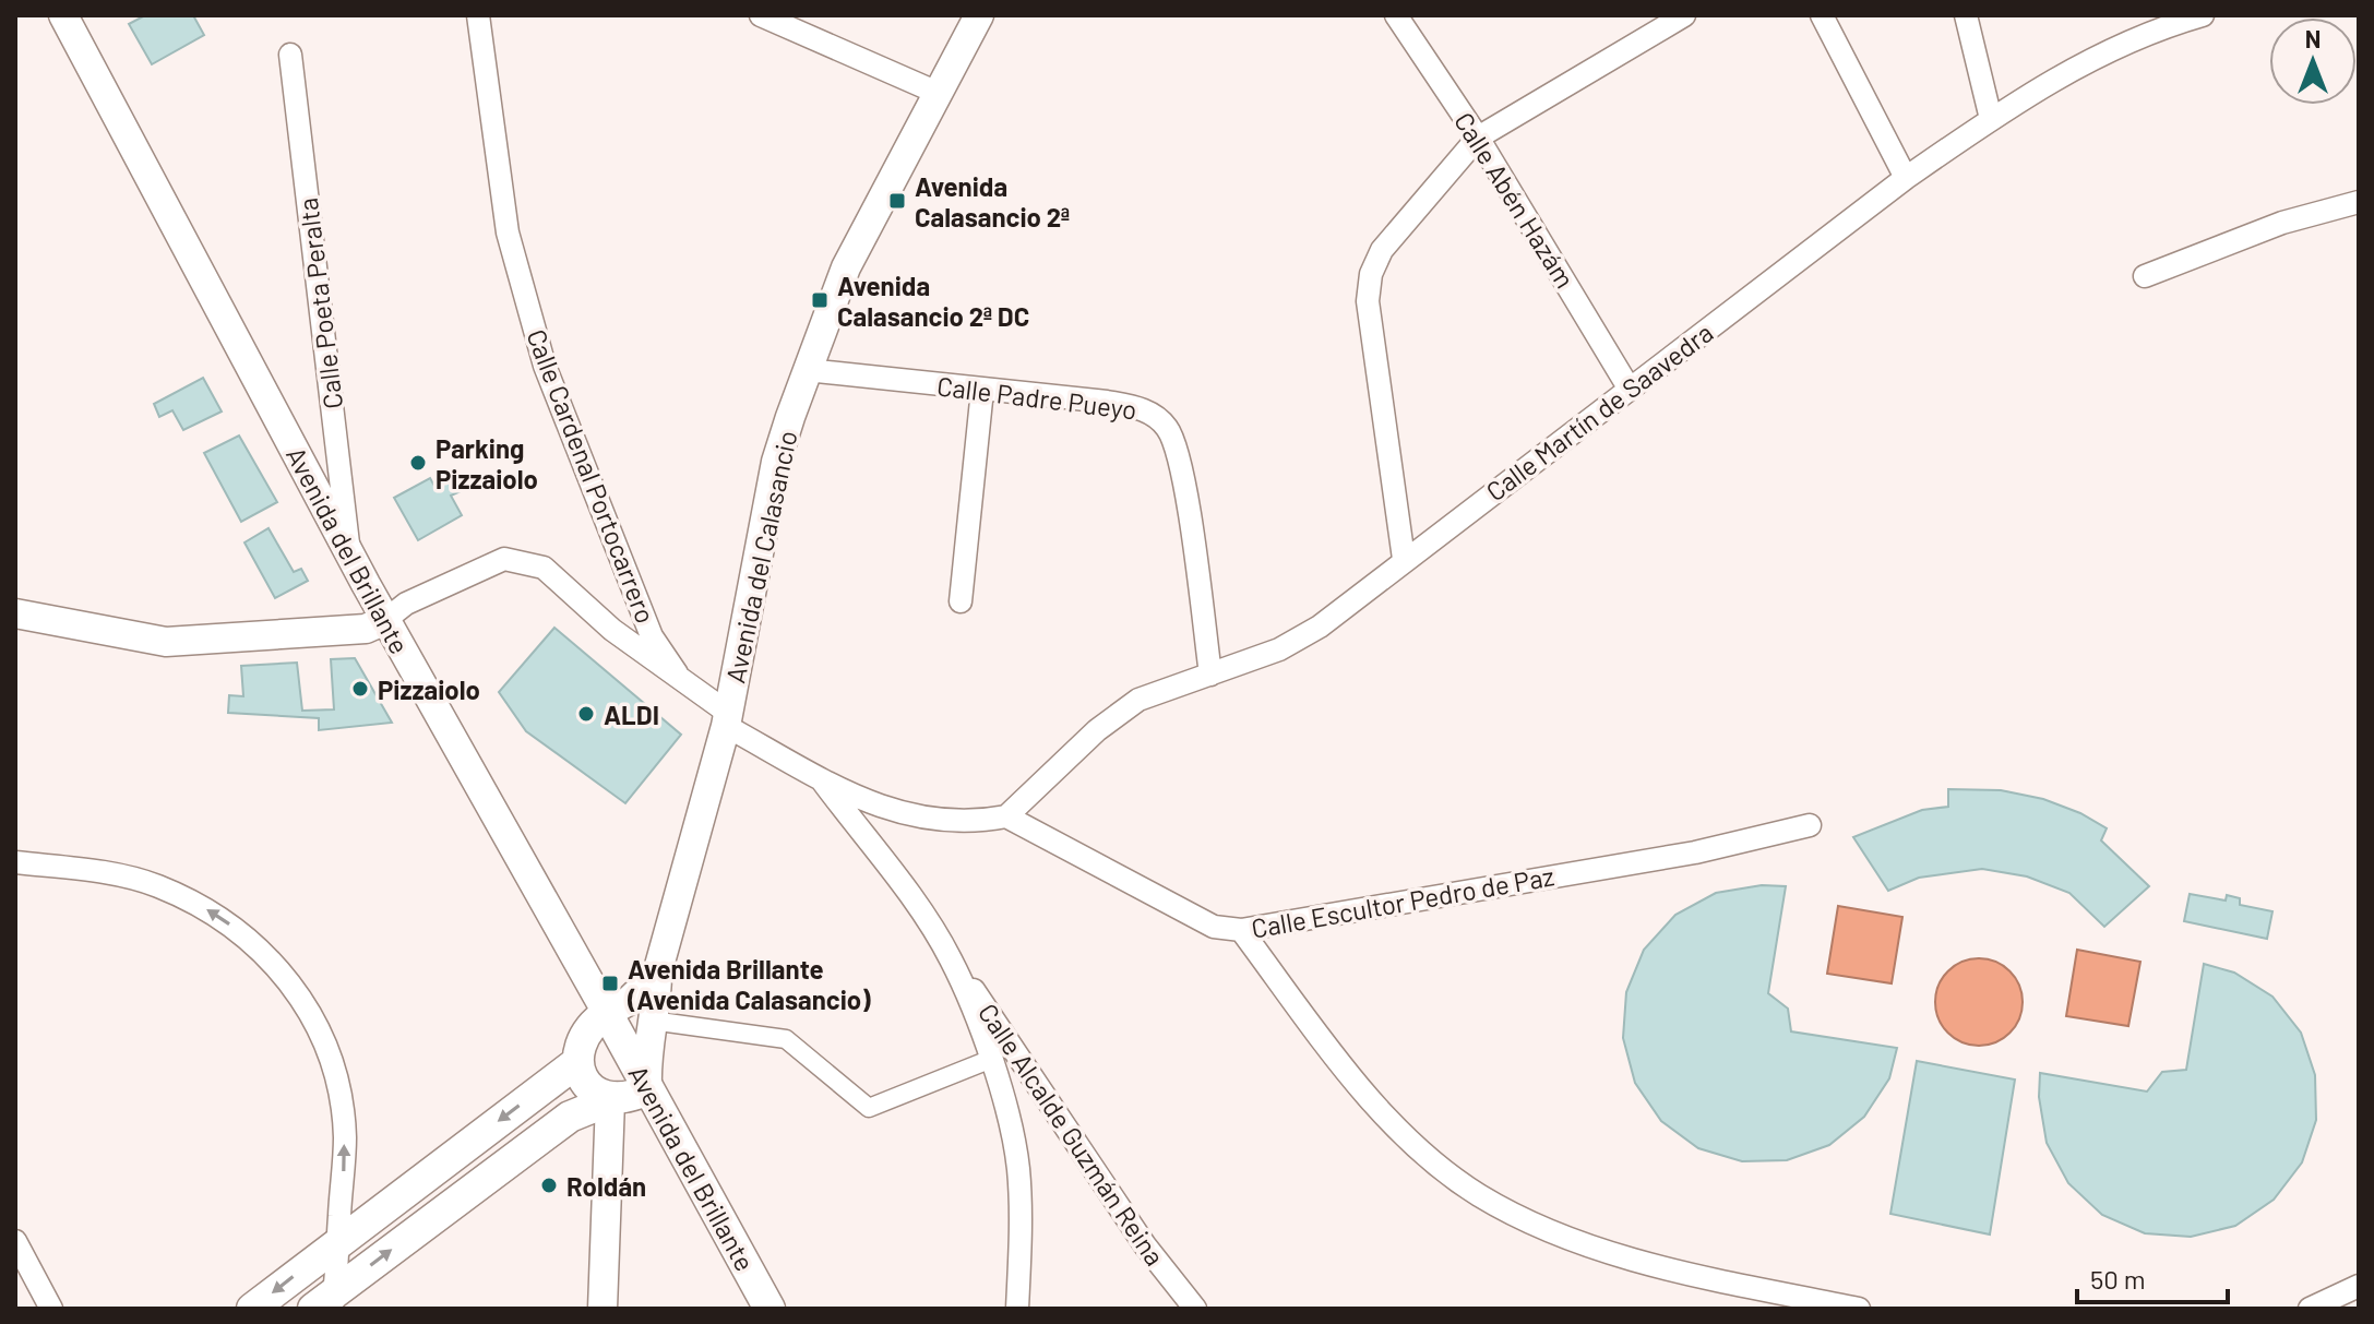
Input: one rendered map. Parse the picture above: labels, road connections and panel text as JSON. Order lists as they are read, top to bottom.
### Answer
{
  "streets": {
    "main road": ["Avenida del Brillante"],
    "street": [
      "Calle Abén Hazám",
      "Calle Poeta Peralta",
      "Calle Padre Pueyo",
      "Calle Martín de Saavedra",
      "Calle Cardenal Portocarrero",
      "Avenida del Calasancio",
      "Calle Escultor Pedro de Paz",
      "Calle Alcalde Guzmán Reina"
    ]
  },
  "crossings": [
    ["Calle Abén Hazám", "Calle Martín de Saavedra"],
    ["Calle Poeta Peralta", "Avenida del Brillante"],
    ["Calle Padre Pueyo", "Calle Martín de Saavedra"],
    ["Calle Padre Pueyo", "Avenida del Calasancio"],
    ["Calle Martín de Saavedra", "Calle Escultor Pedro de Paz"],
    ["Calle Cardenal Portocarrero", "Avenida del Brillante"],
    ["Calle Cardenal Portocarrero", "Avenida del Calasancio"],
    ["Avenida del Brillante", "Avenida del Calasancio"]
  ],
  "places": {
    "transit": ["Avenida Calasancio 2ª", "Avenida Calasancio 2ª DC", "Avenida Brillante (Avenida Calasancio)"],
    "other": [
      "Parking Pizzaiolo",
      "Pizzaiolo",
      "ALDI",
      "Roldán"
    ]
  },
  "scale_bar": "50 m",
  "north": "top"
}
